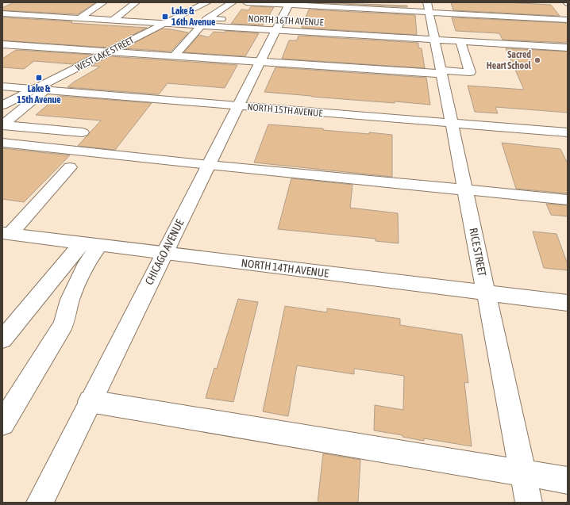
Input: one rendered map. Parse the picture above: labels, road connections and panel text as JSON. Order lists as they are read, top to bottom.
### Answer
{
  "streets": {
    "street": [
      "NORTH 16TH AVENUE",
      "WEST LAKE STREET",
      "NORTH 15TH AVENUE",
      "CHICAGO AVENUE",
      "RICE STREET",
      "NORTH 14TH AVENUE"
    ]
  },
  "crossings": [
    ["NORTH 16TH AVENUE", "WEST LAKE STREET"],
    ["NORTH 16TH AVENUE", "CHICAGO AVENUE"],
    ["NORTH 16TH AVENUE", "RICE STREET"],
    ["WEST LAKE STREET", "NORTH 15TH AVENUE"],
    ["NORTH 15TH AVENUE", "CHICAGO AVENUE"],
    ["NORTH 15TH AVENUE", "RICE STREET"],
    ["CHICAGO AVENUE", "NORTH 14TH AVENUE"],
    ["RICE STREET", "NORTH 14TH AVENUE"]
  ],
  "places": {
    "transit": ["Lake & 16th Avenue", "Lake & 15th Avenue"],
    "other": ["Sacred Heart School"]
  }
}
